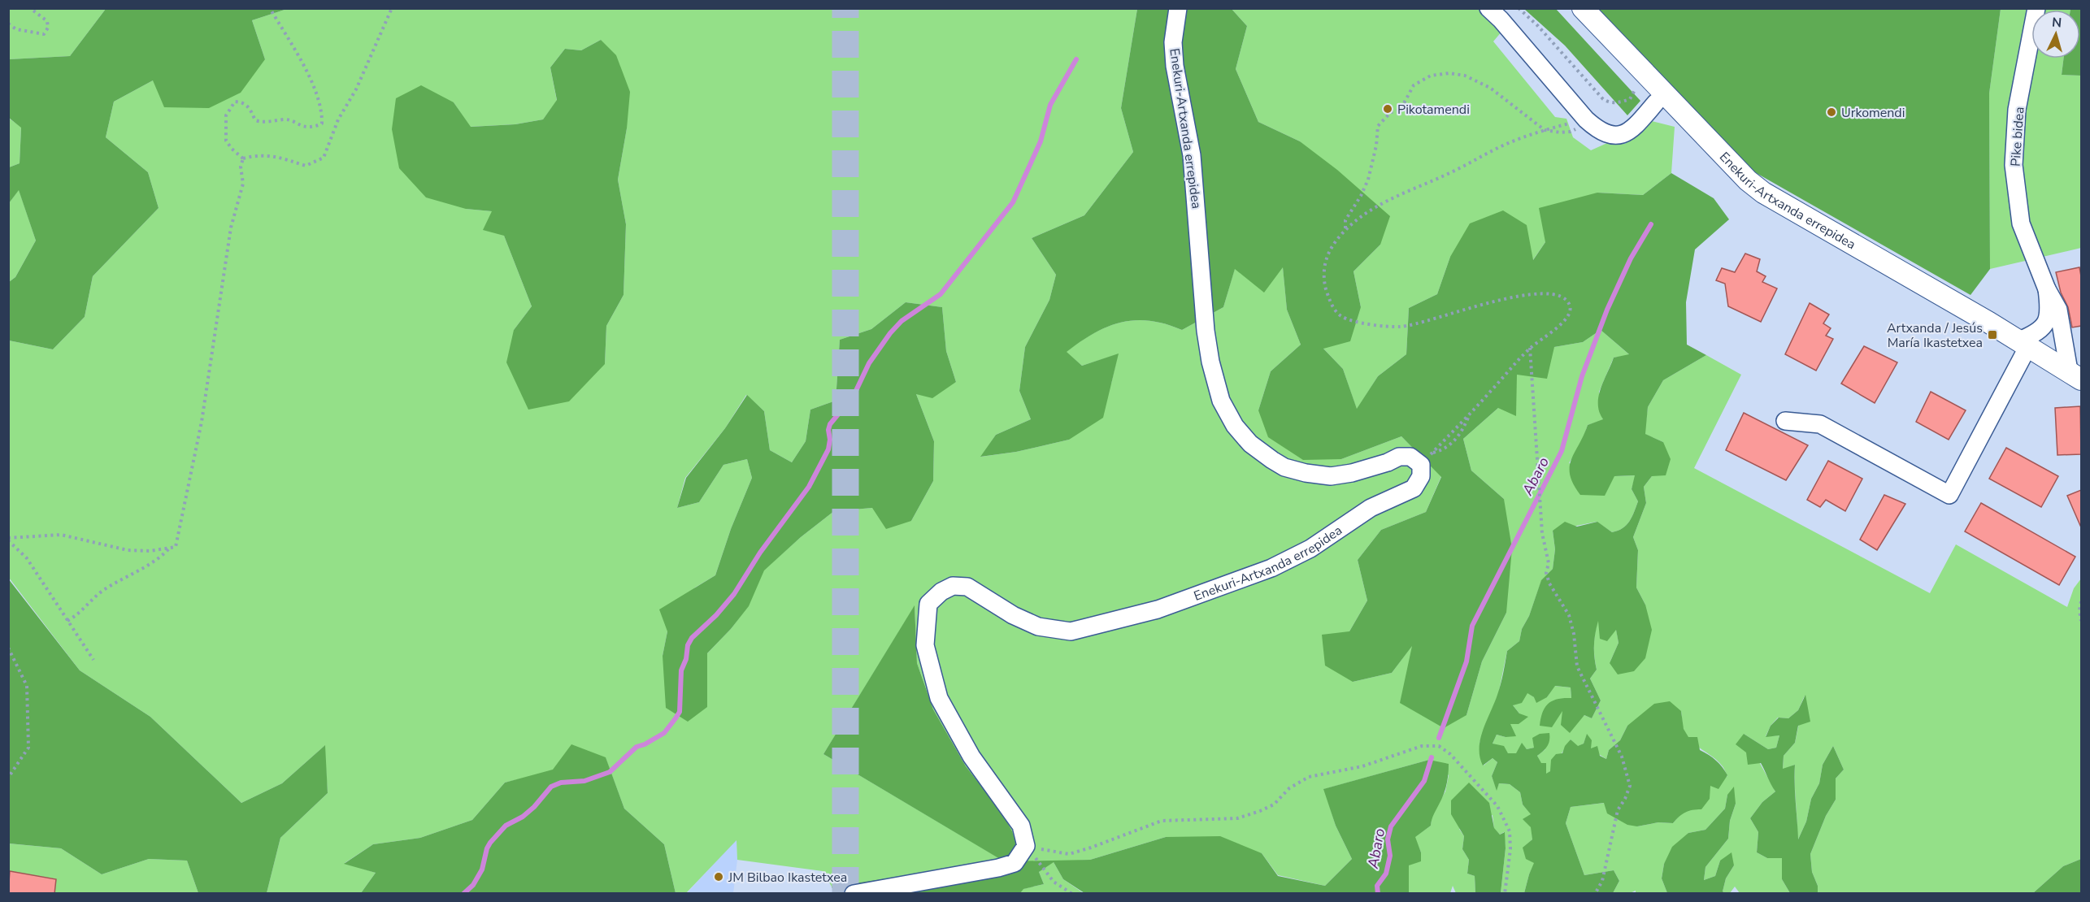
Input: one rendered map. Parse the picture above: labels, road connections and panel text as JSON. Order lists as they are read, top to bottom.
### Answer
{
  "streets": {
    "street": ["Enekuri-Artxanda errepidea", "Pike bidea"]
  },
  "crossings": [
    ["Enekuri-Artxanda errepidea", "Pike bidea"]
  ],
  "water": ["Abaro"],
  "places": {
    "other": ["Pikotamendi", "Urkomendi", "JM Bilbao Ikastetxea"],
    "transit": ["Artxanda / Jesús María Ikastetxea"]
  },
  "north": "top"
}
